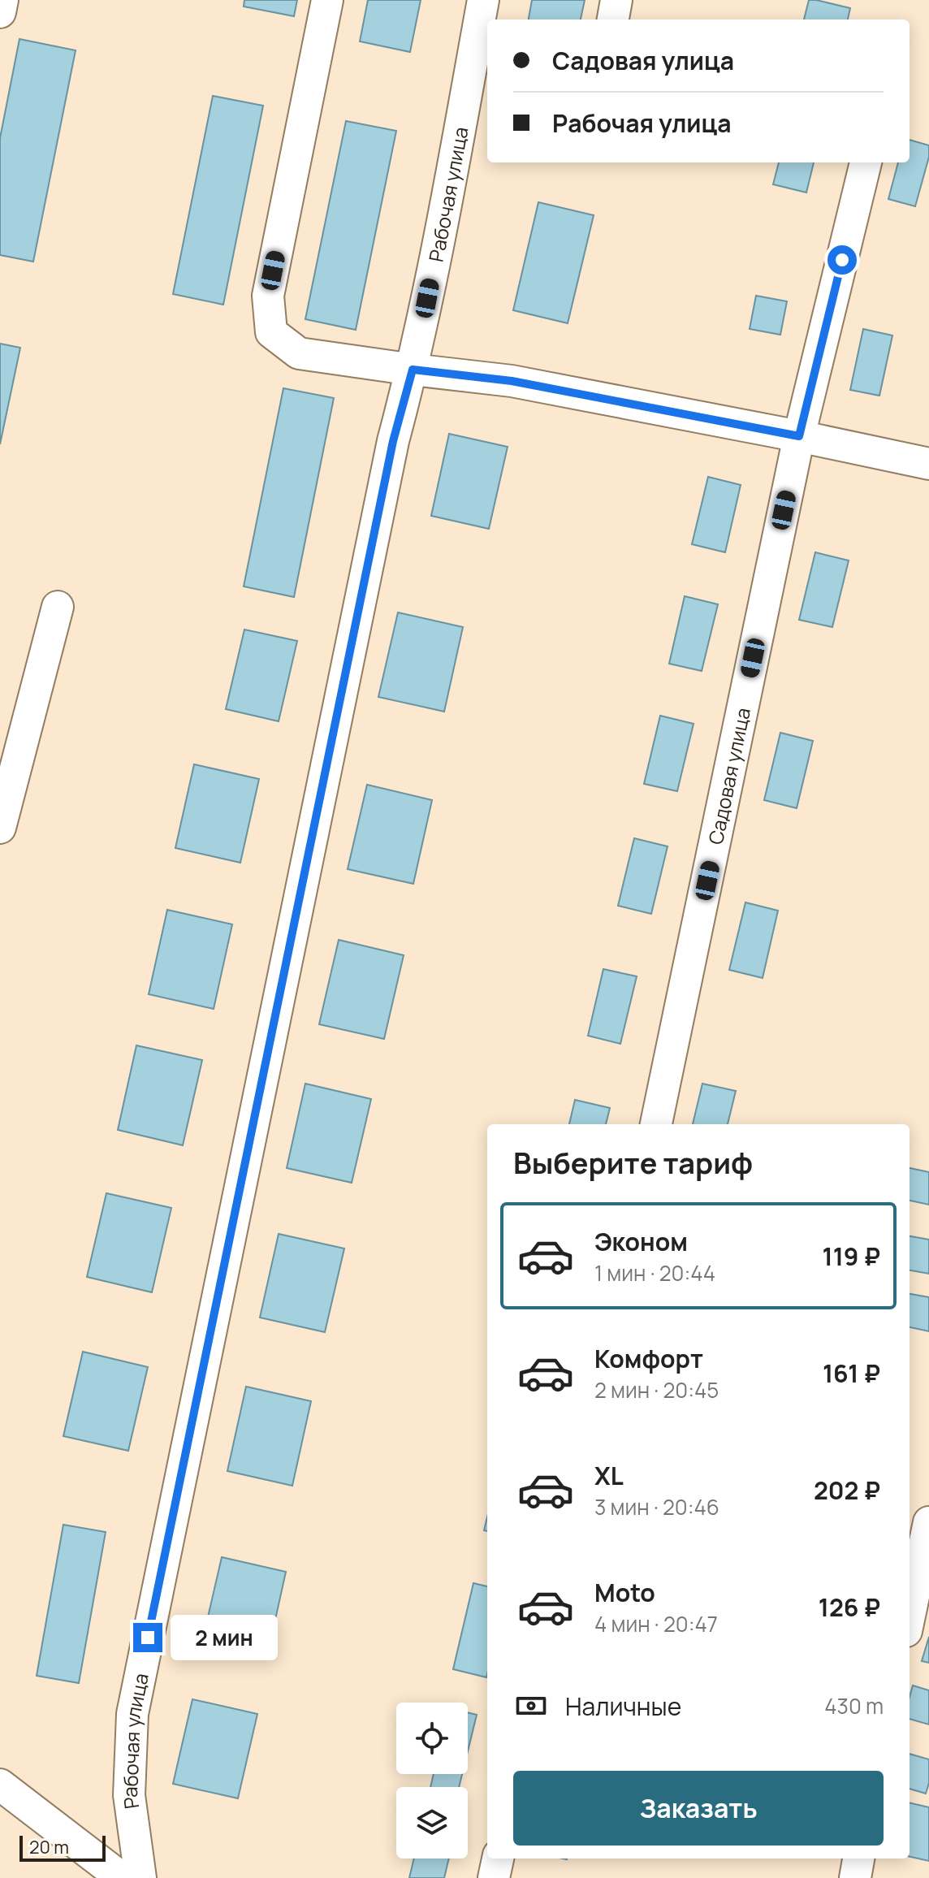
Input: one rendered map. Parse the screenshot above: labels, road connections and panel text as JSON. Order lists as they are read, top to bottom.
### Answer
{
  "streets": {
    "street": ["Рабочая улица", "Садовая улица"]
  },
  "scale_bar": "20 m",
  "page": {
    "banner": ["Садовая улица", "Рабочая улица"],
    "heading": "Выберите тариф",
    "list": [
      {
        "name": "Эконом",
        "note": "1 мин · 20:44",
        "value": "119 ₽"
      },
      {
        "name": "Комфорт",
        "note": "2 мин · 20:45",
        "value": "161 ₽"
      },
      {
        "name": "XL",
        "note": "3 мин · 20:46",
        "value": "202 ₽"
      },
      {
        "name": "Moto",
        "note": "4 мин · 20:47",
        "value": "126 ₽"
      }
    ],
    "bubble": "2 мин",
    "pay": ["Наличные", "430 m"],
    "buttons": "Заказать",
    "scale": "20 m"
  }
}
